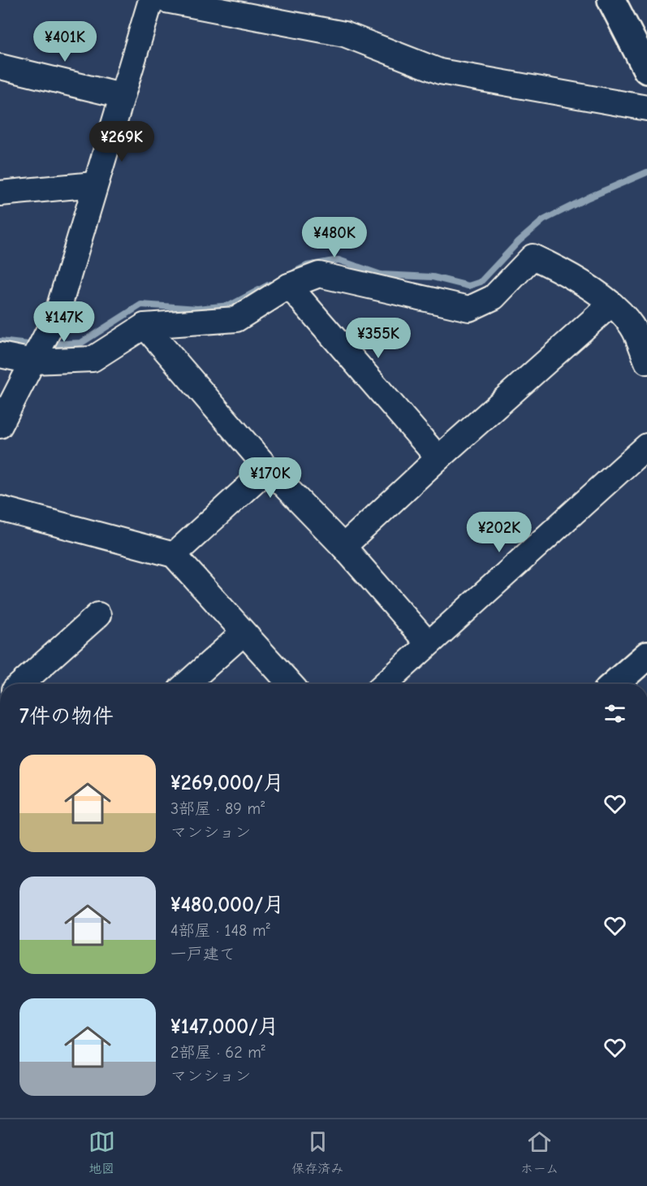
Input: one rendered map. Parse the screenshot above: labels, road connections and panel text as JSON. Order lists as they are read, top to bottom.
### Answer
{
  "page": {
    "price": [
      "¥401K",
      "¥269K",
      "¥480K",
      "¥147K",
      "¥355K",
      "¥170K",
      "¥202K"
    ],
    "heading": "7件の物件",
    "list": [
      {
        "name": "¥269,000/月",
        "note": "3部屋 · 89 m² · マンション"
      },
      {
        "name": "¥480,000/月",
        "note": "4部屋 · 148 m² · 一戸建て"
      },
      {
        "name": "¥147,000/月",
        "note": "2部屋 · 62 m² · マンション"
      }
    ],
    "tabs": ["地図", "保存済み", "ホーム"]
  }
}
